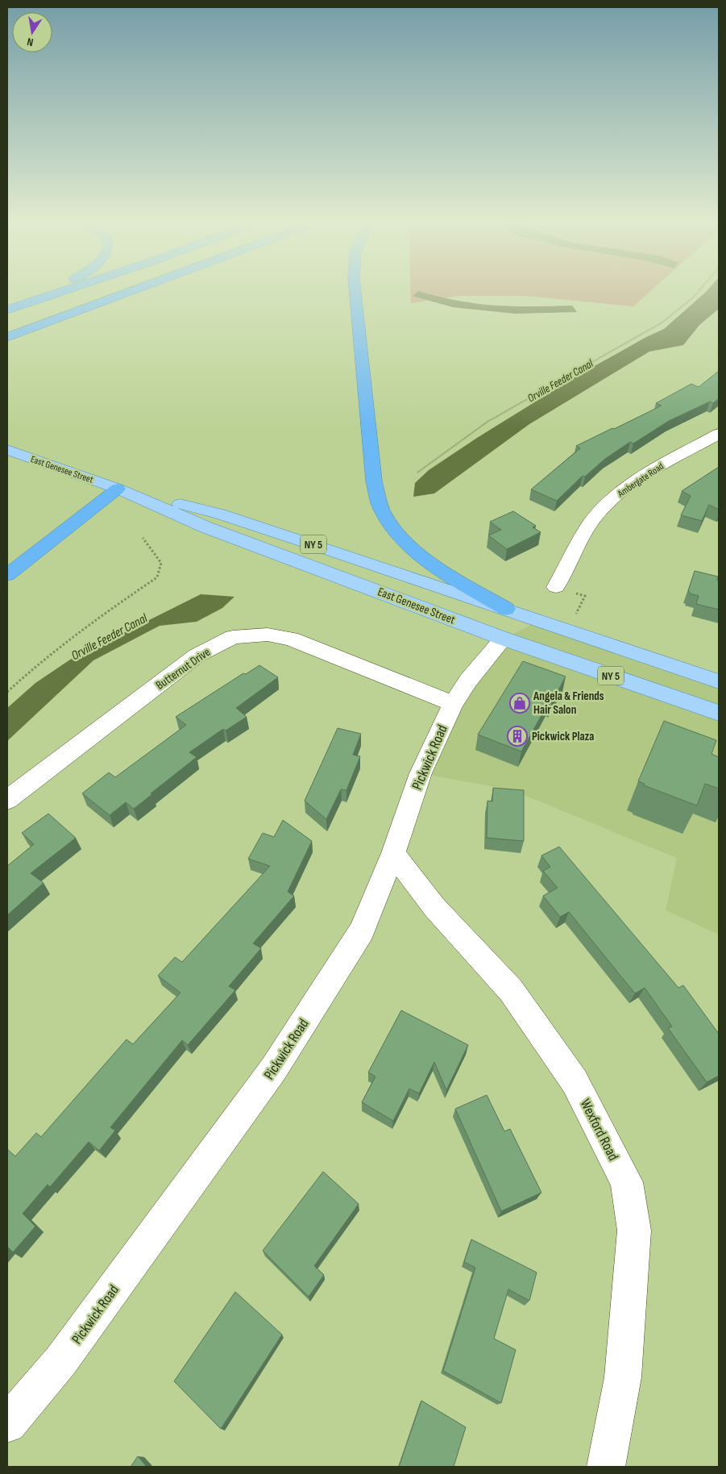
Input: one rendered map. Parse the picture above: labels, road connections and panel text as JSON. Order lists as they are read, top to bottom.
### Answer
{
  "streets": {
    "main road": ["East Genesee Street", "NY 5"],
    "street": [
      "Ambergate Road",
      "Butternut Drive",
      "Pickwick Road",
      "Wexford Road"
    ]
  },
  "crossings": [
    ["East Genesee Street", "Pickwick Road"],
    ["Butternut Drive", "Pickwick Road"],
    ["Pickwick Road", "Wexford Road"]
  ],
  "water": ["Orville Feeder Canal"],
  "places": {
    "shop": ["Angela & Friends Hair Salon"],
    "building": ["Pickwick Plaza"]
  },
  "north": "bottom"
}
